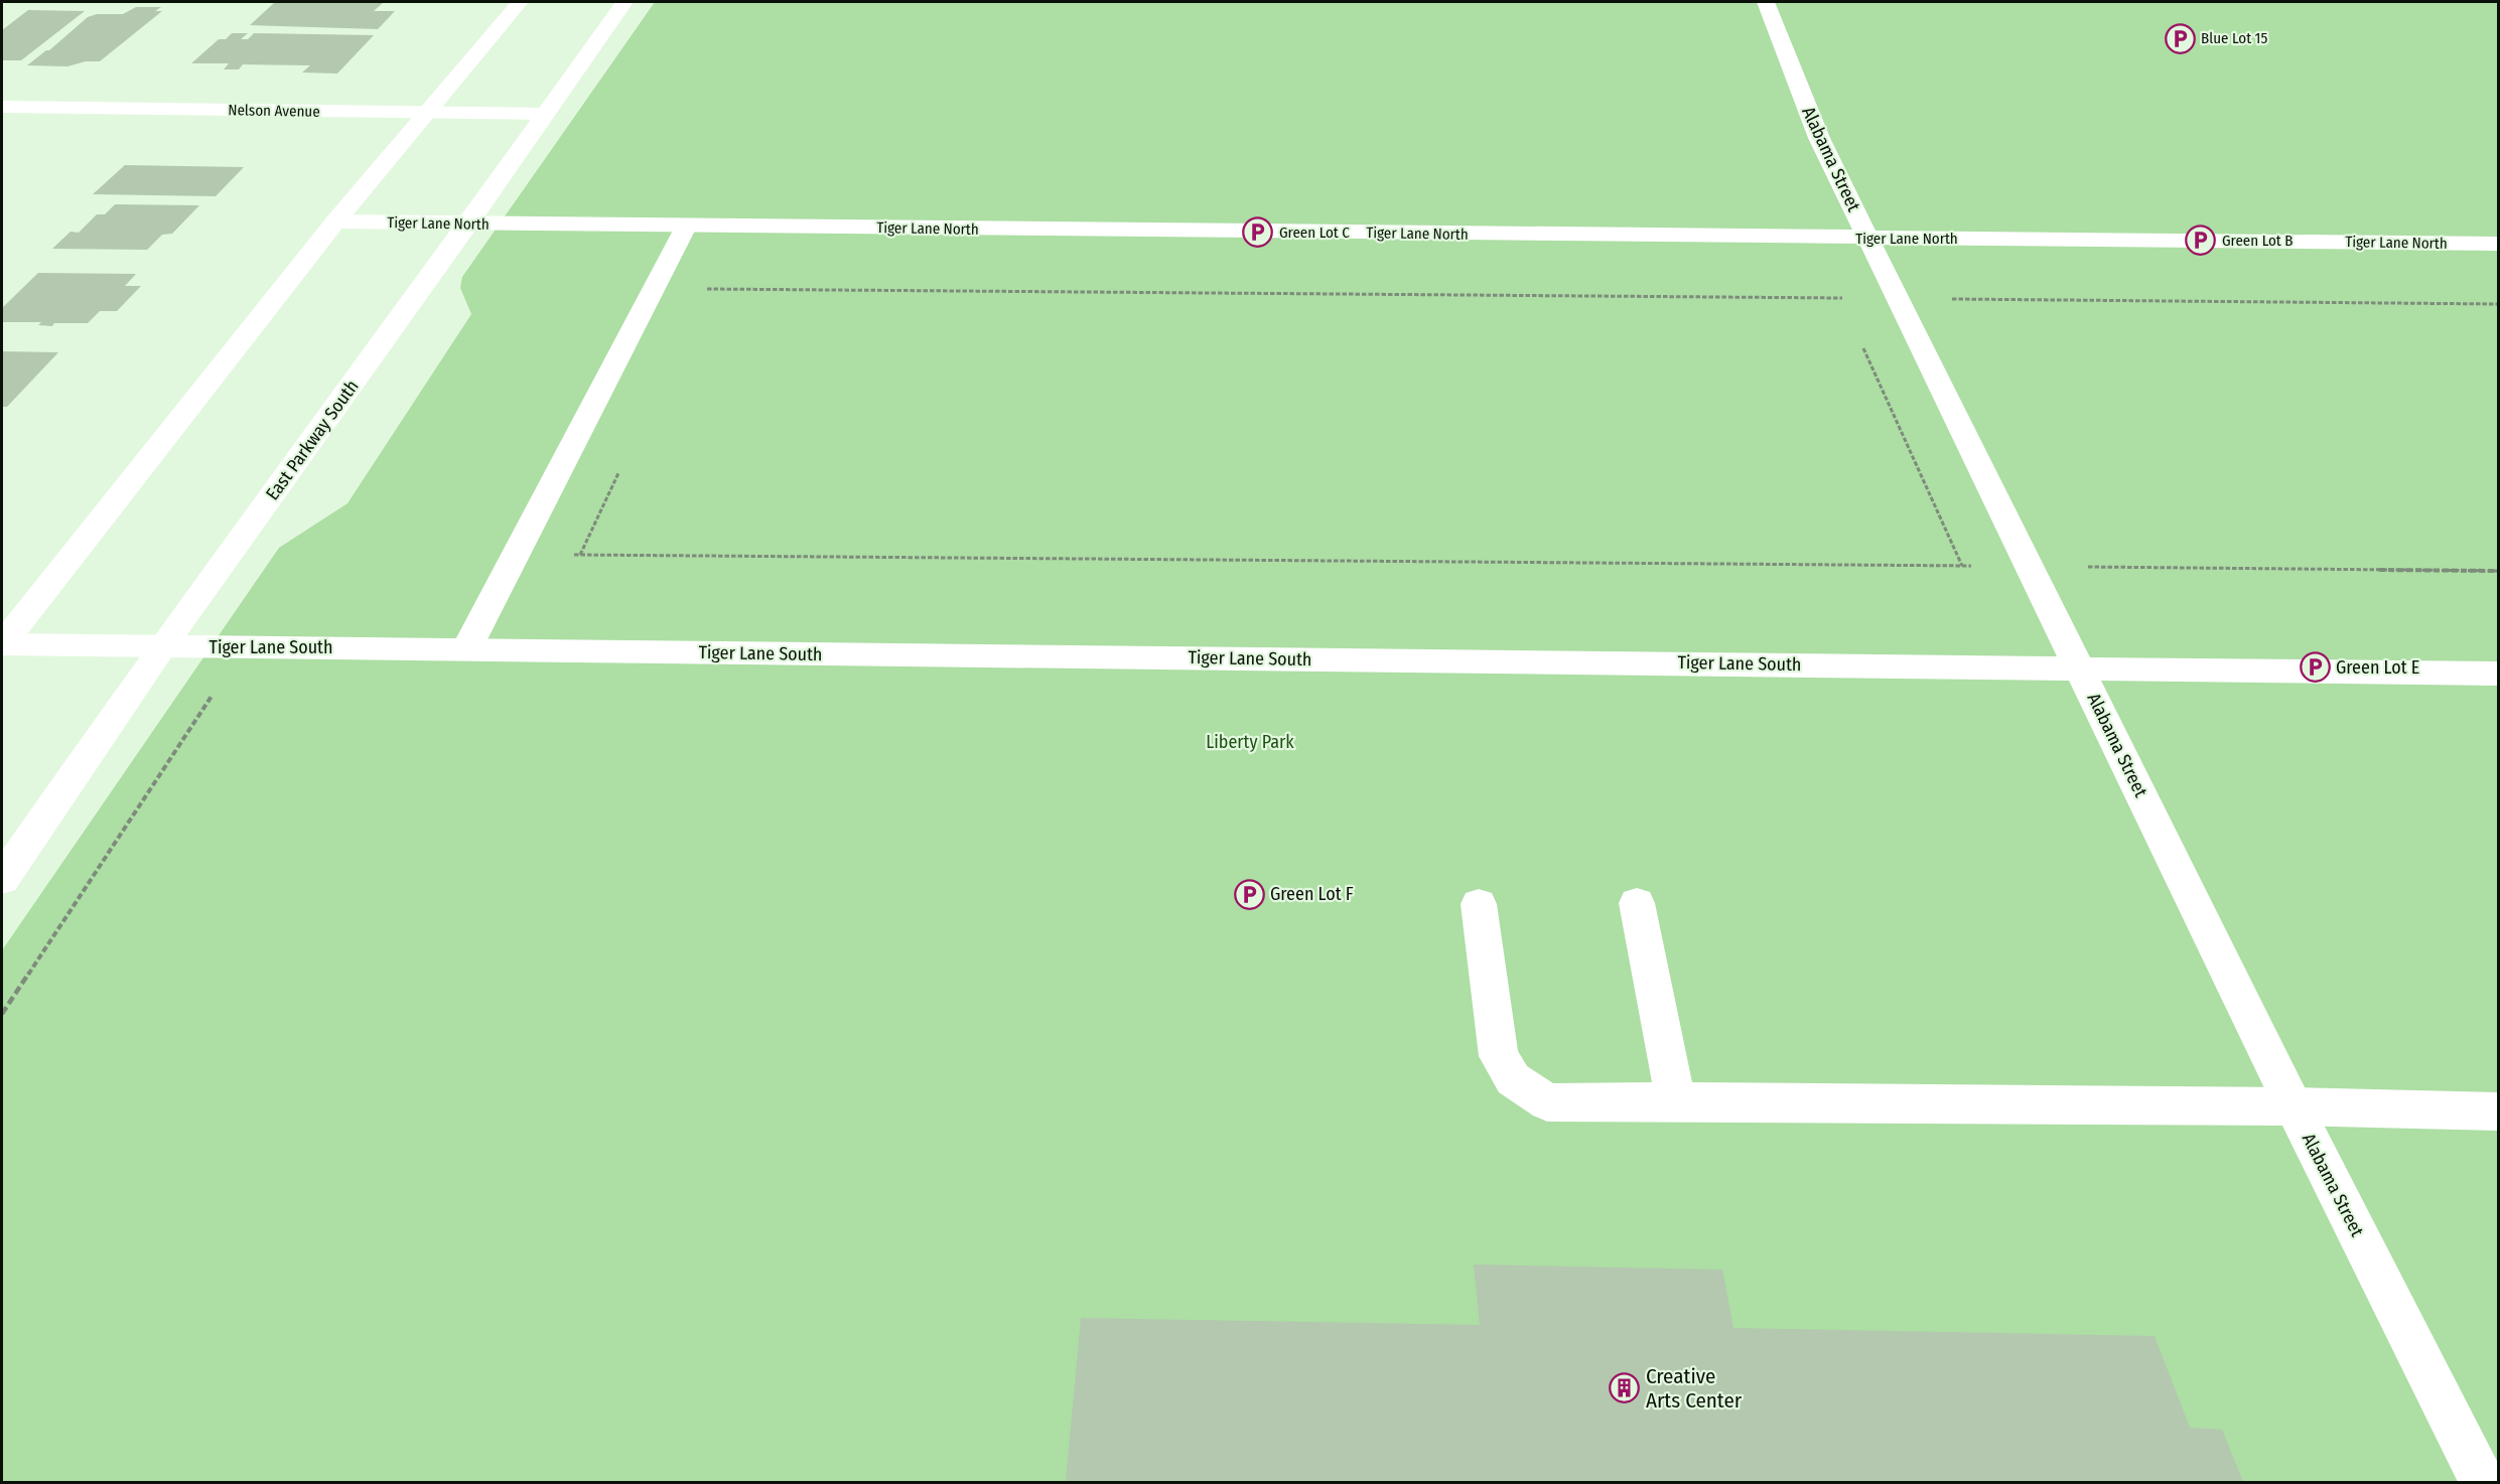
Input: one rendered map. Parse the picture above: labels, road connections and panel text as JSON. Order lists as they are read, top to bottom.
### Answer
{
  "streets": {
    "street": [
      "Nelson Avenue",
      "Alabama Street",
      "Tiger Lane North",
      "East Parkway South",
      "Tiger Lane South"
    ]
  },
  "crossings": [
    ["Nelson Avenue", "East Parkway South"],
    ["Alabama Street", "Tiger Lane North"],
    ["Alabama Street", "Tiger Lane South"],
    ["Tiger Lane North", "East Parkway South"],
    ["East Parkway South", "Tiger Lane South"]
  ],
  "parks": ["Liberty Park"],
  "places": {
    "parking": [
      "Blue Lot 15",
      "Green Lot C",
      "Green Lot B",
      "Green Lot E",
      "Green Lot F"
    ],
    "building": ["Creative Arts Center"]
  }
}
